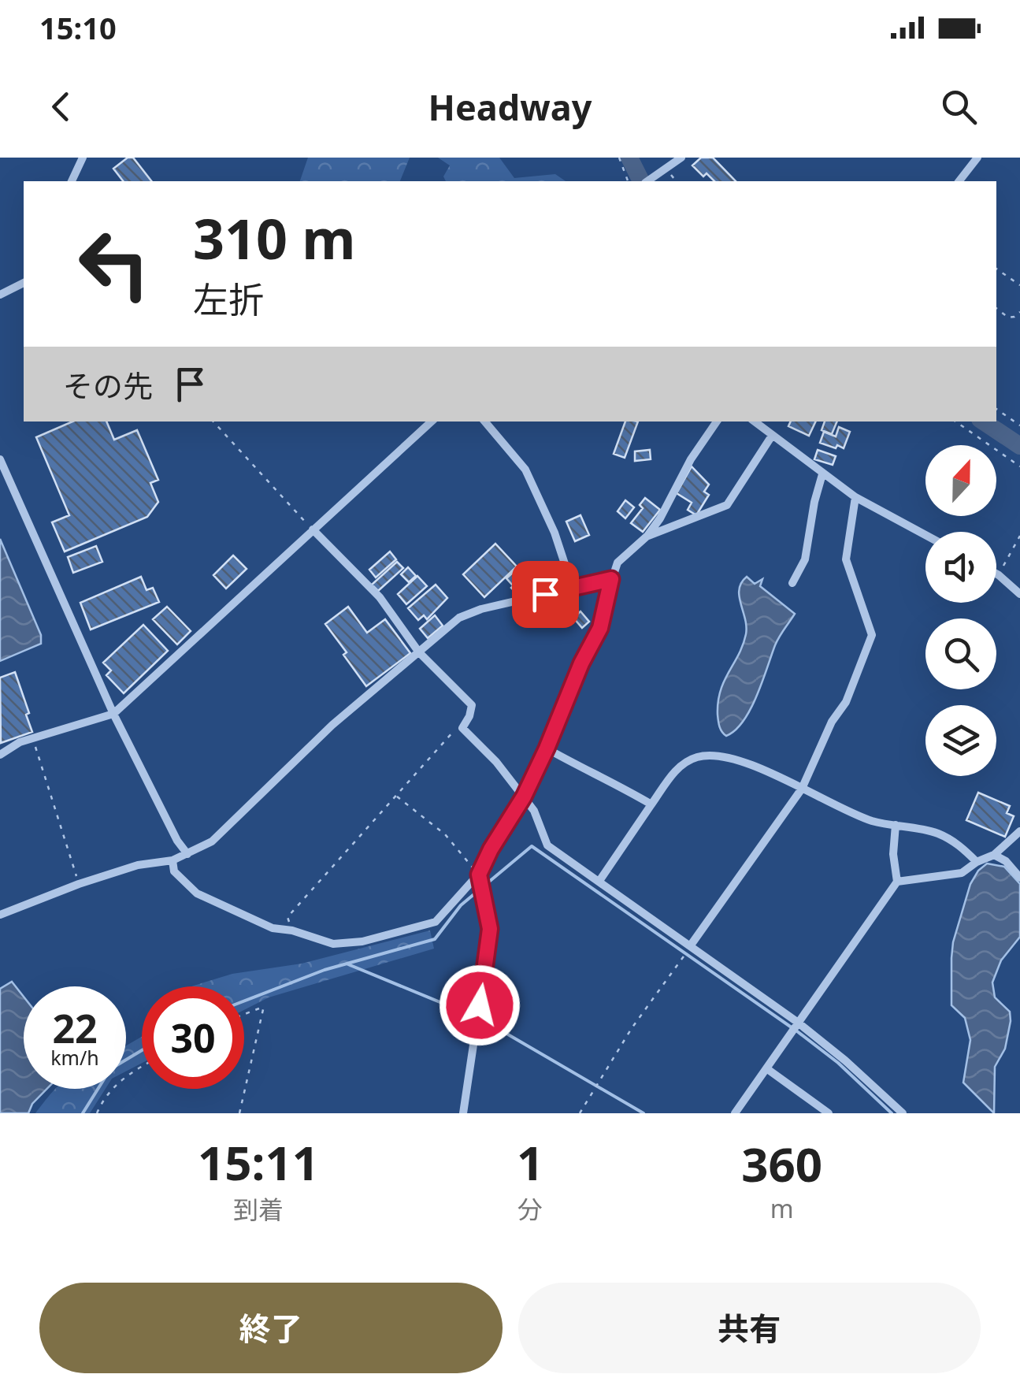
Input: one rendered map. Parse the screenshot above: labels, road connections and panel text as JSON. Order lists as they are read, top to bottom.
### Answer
{
  "north": "top",
  "page": {
    "status": "15:10",
    "header": "Headway",
    "turn": ["310 m", "左折"],
    "then": "その先",
    "speed": "22 km/h",
    "limit": "30",
    "eta": [
      "15:11",
      "到着",
      "1",
      "分",
      "360",
      "m"
    ],
    "buttons": ["終了", "共有"]
  }
}
